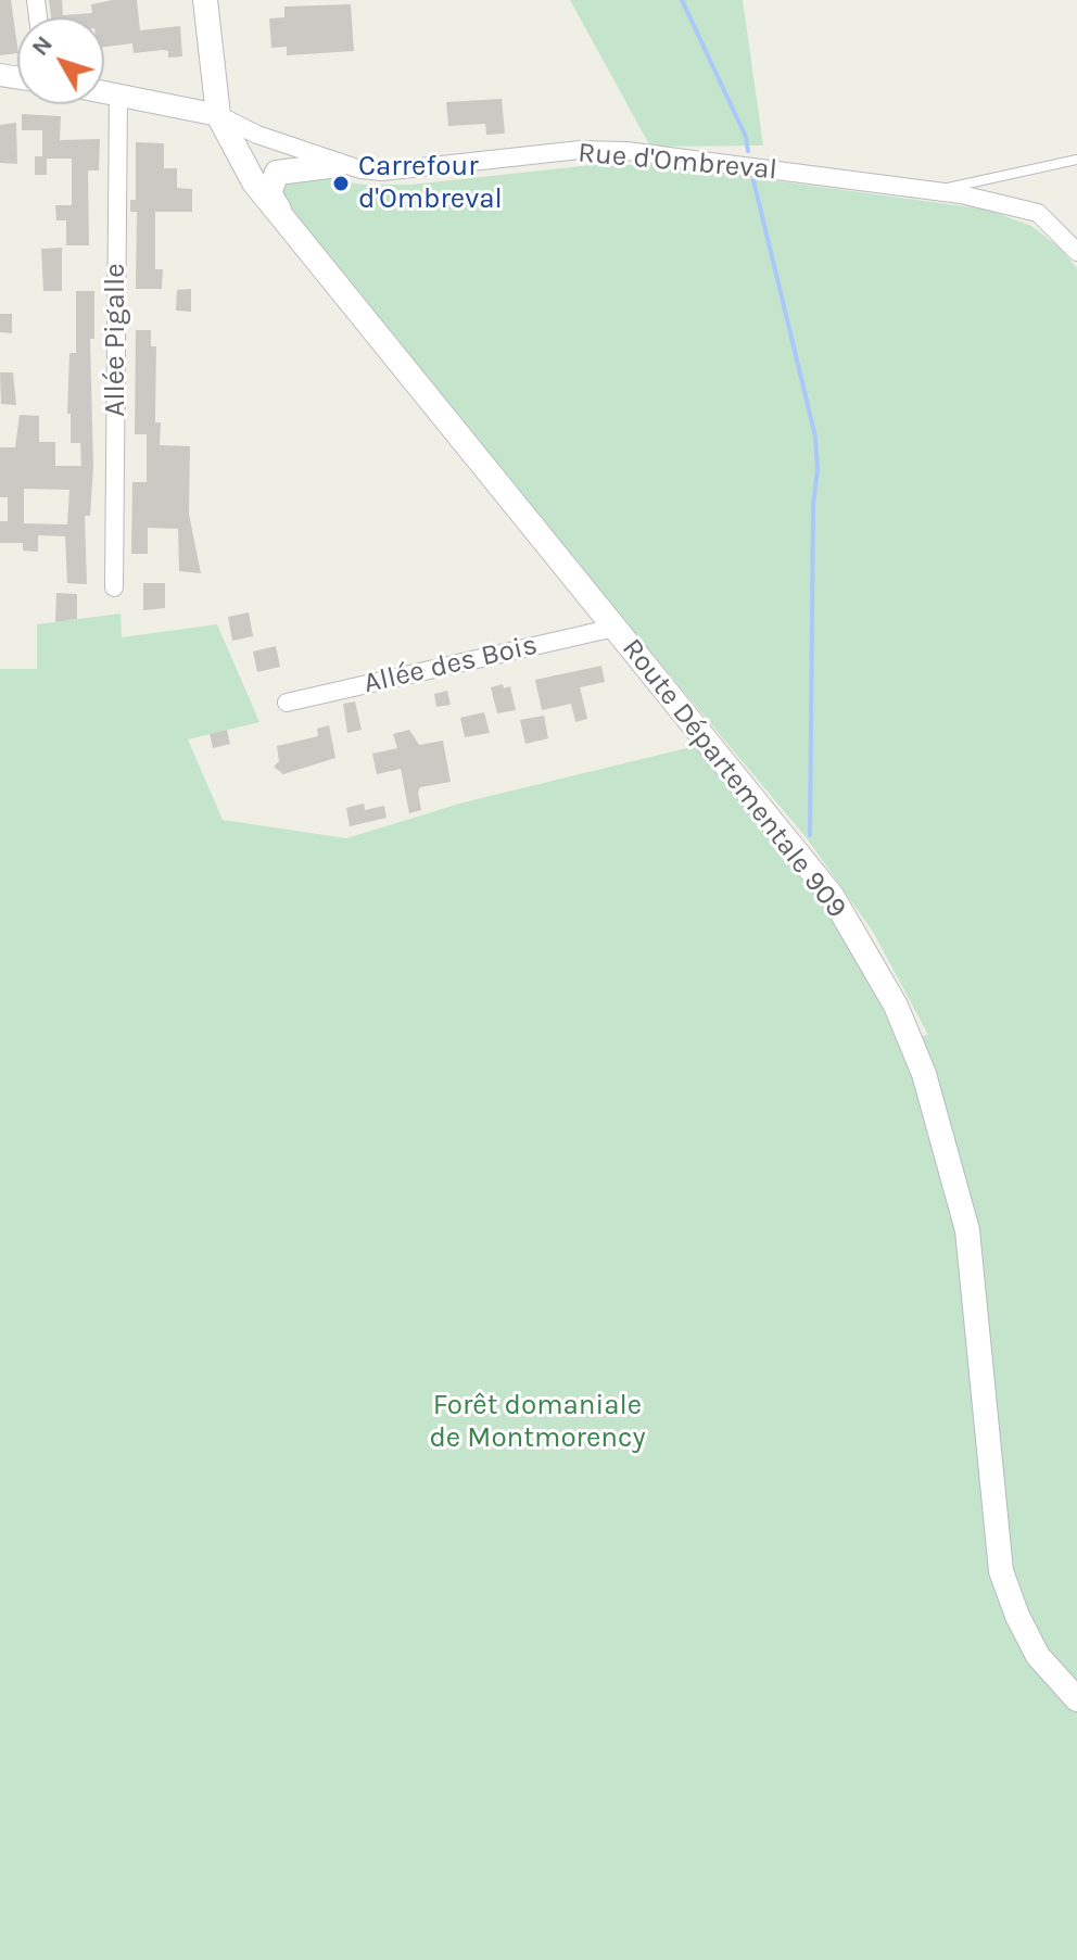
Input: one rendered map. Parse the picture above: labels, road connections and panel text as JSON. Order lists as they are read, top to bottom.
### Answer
{
  "streets": {
    "main road": ["Route Départementale 909"],
    "street": ["Rue d'Ombreval", "Allée Pigalle", "Allée des Bois"]
  },
  "crossings": [
    ["Rue d'Ombreval", "Route Départementale 909"],
    ["Allée des Bois", "Route Départementale 909"]
  ],
  "parks": ["Forêt domaniale de Montmorency"],
  "places": ["Carrefour d'Ombreval"],
  "north": "top left"
}
